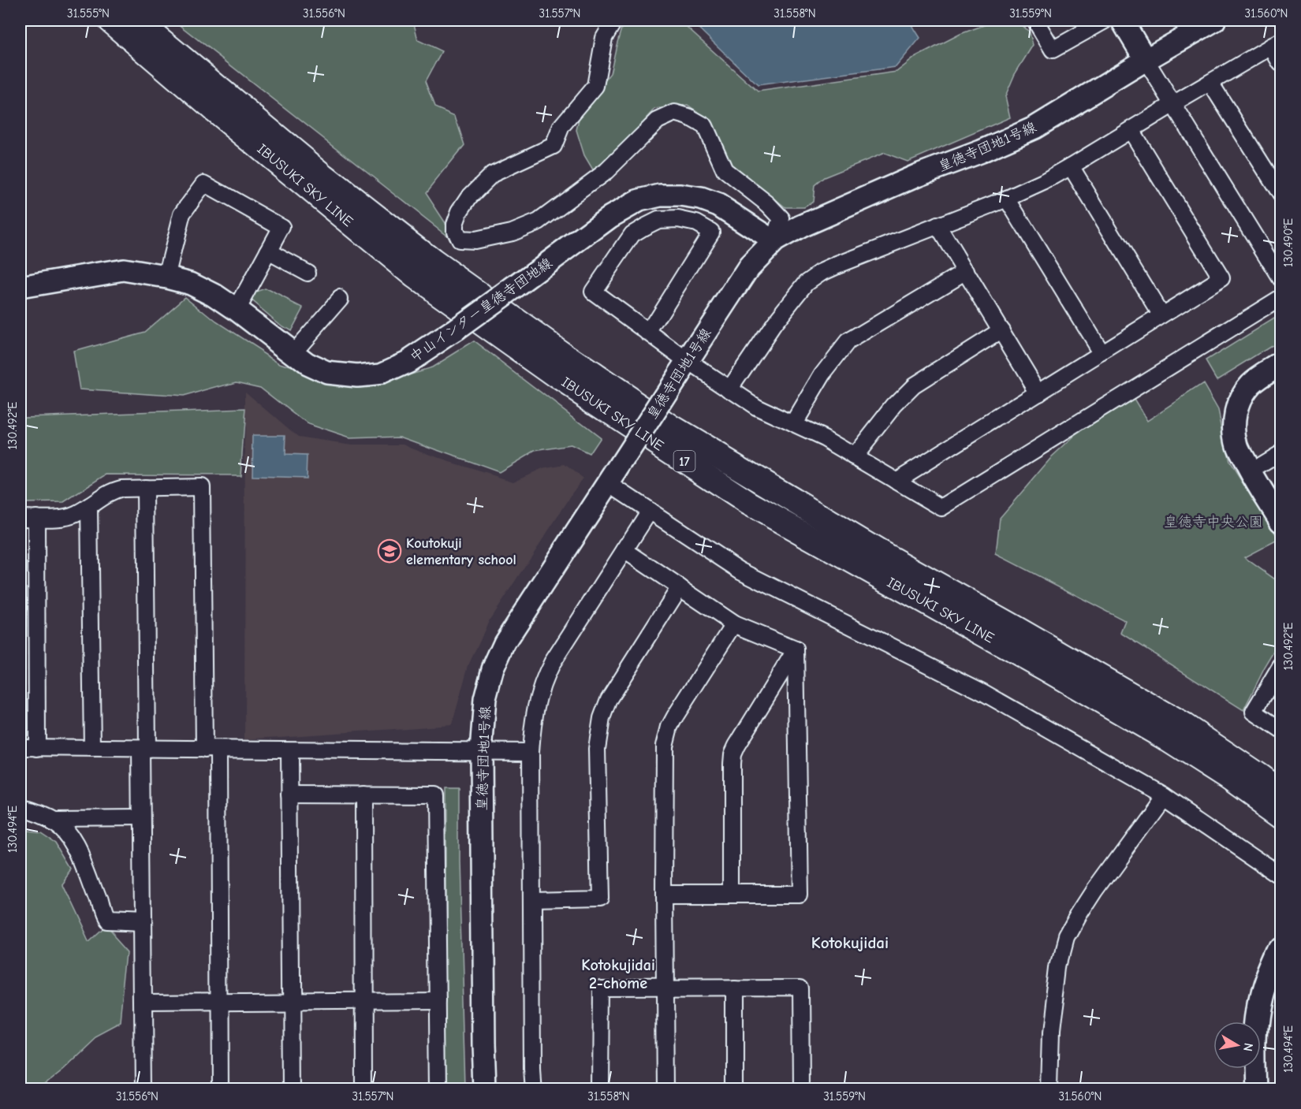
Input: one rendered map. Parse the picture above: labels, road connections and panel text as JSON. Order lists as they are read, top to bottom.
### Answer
{
  "streets": {
    "main road": ["IBUSUKI SKY LINE", "17"],
    "street": ["皇徳寺団地1号線", "中山インター皇徳寺団地線"]
  },
  "crossings": [
    ["皇徳寺団地1号線", "中山インター皇徳寺団地線"]
  ],
  "districts": ["Kotokujidai", "Kotokujidai 2-chome"],
  "parks": ["皇徳寺中央公園"],
  "places": {
    "school or university": ["Koutokuji elementary school"]
  },
  "north": "right",
  "coordinates": [
    "31.555°N",
    "31.556°N",
    "31.557°N",
    "31.558°N",
    "31.559°N",
    "31.560°N",
    "130.490°E",
    "130.492°E",
    "130.494°E"
  ]
}
